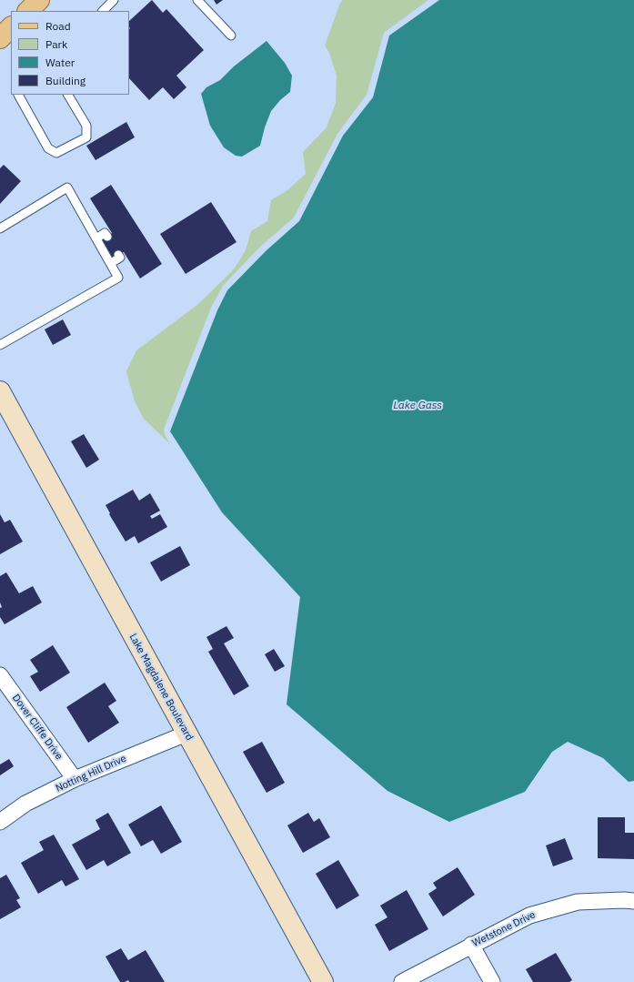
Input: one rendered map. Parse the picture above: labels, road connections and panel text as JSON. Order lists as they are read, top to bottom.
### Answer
{
  "streets": {
    "street": [
      "Lake Magdalene Boulevard",
      "Dover Cliffe Drive",
      "Notting Hill Drive",
      "Wetstone Drive"
    ]
  },
  "crossings": [
    ["Lake Magdalene Boulevard", "Notting Hill Drive"],
    ["Dover Cliffe Drive", "Notting Hill Drive"]
  ],
  "water": ["Lake Gass"],
  "legend": [
    "Road",
    "Park",
    "Water",
    "Building"
  ]
}
